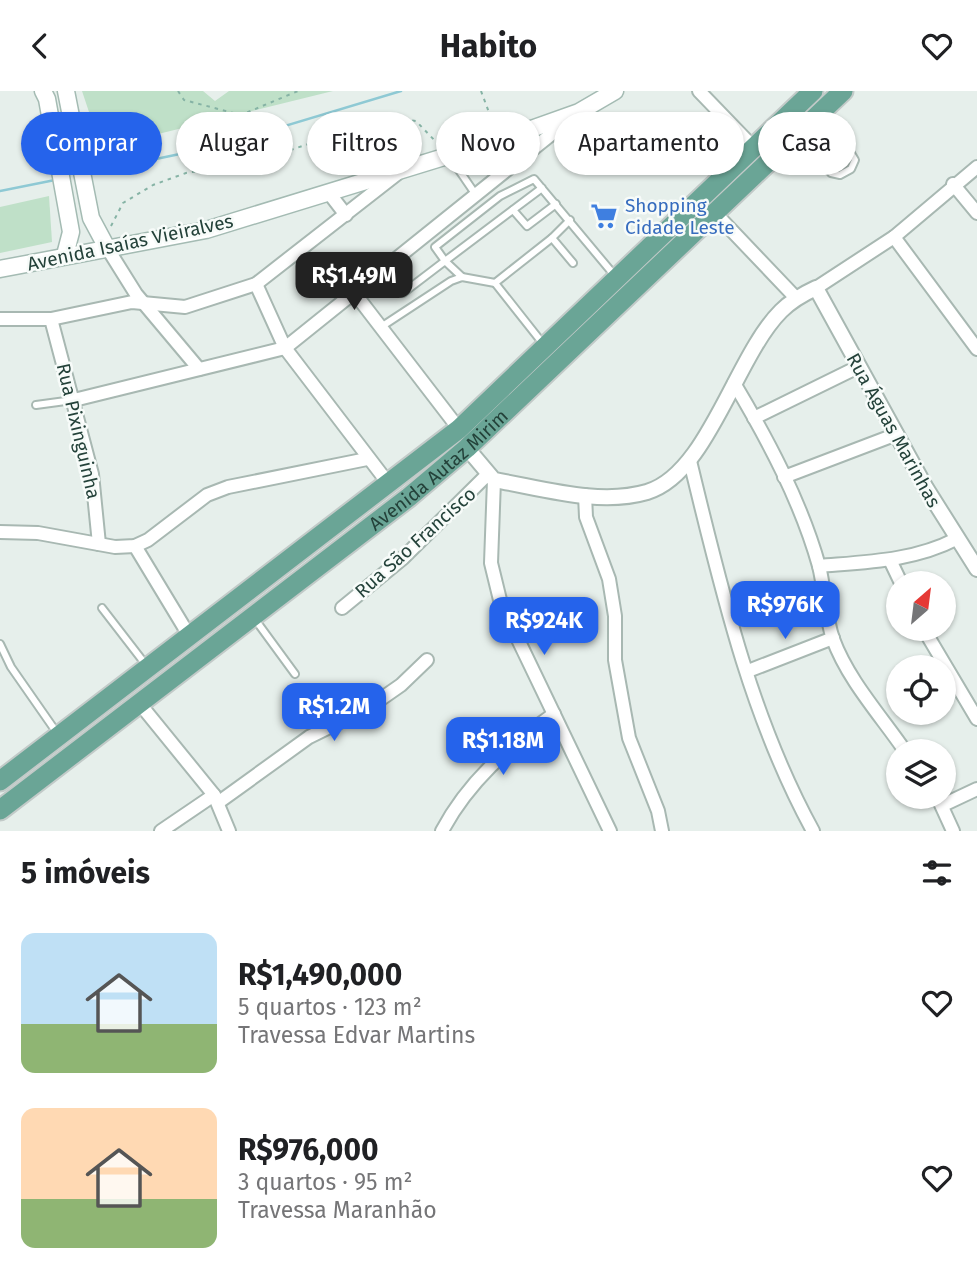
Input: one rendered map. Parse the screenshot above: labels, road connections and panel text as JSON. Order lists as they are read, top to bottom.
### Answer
{
  "streets": {
    "main road": ["Avenida Isaías Vieiralves", "Avenida Autaz Mirim"],
    "street": ["Rua Águas Marinhas", "Rua Pixinguinha", "Rua São Francisco"]
  },
  "places": {
    "supermarket": ["Shopping Cidade Leste"]
  },
  "north": "top right",
  "page": {
    "header": "Habito",
    "chip": [
      "Comprar",
      "Alugar",
      "Filtros",
      "Novo",
      "Apartamento",
      "Casa"
    ],
    "price": [
      "R$1.49M",
      "R$976K",
      "R$924K",
      "R$1.2M",
      "R$1.18M"
    ],
    "heading": "5 imóveis",
    "list": [
      {
        "name": "R$1,490,000",
        "note": "5 quartos · 123 m² · Travessa Edvar Martins"
      },
      {
        "name": "R$976,000",
        "note": "3 quartos · 95 m² · Travessa Maranhão"
      }
    ]
  }
}
